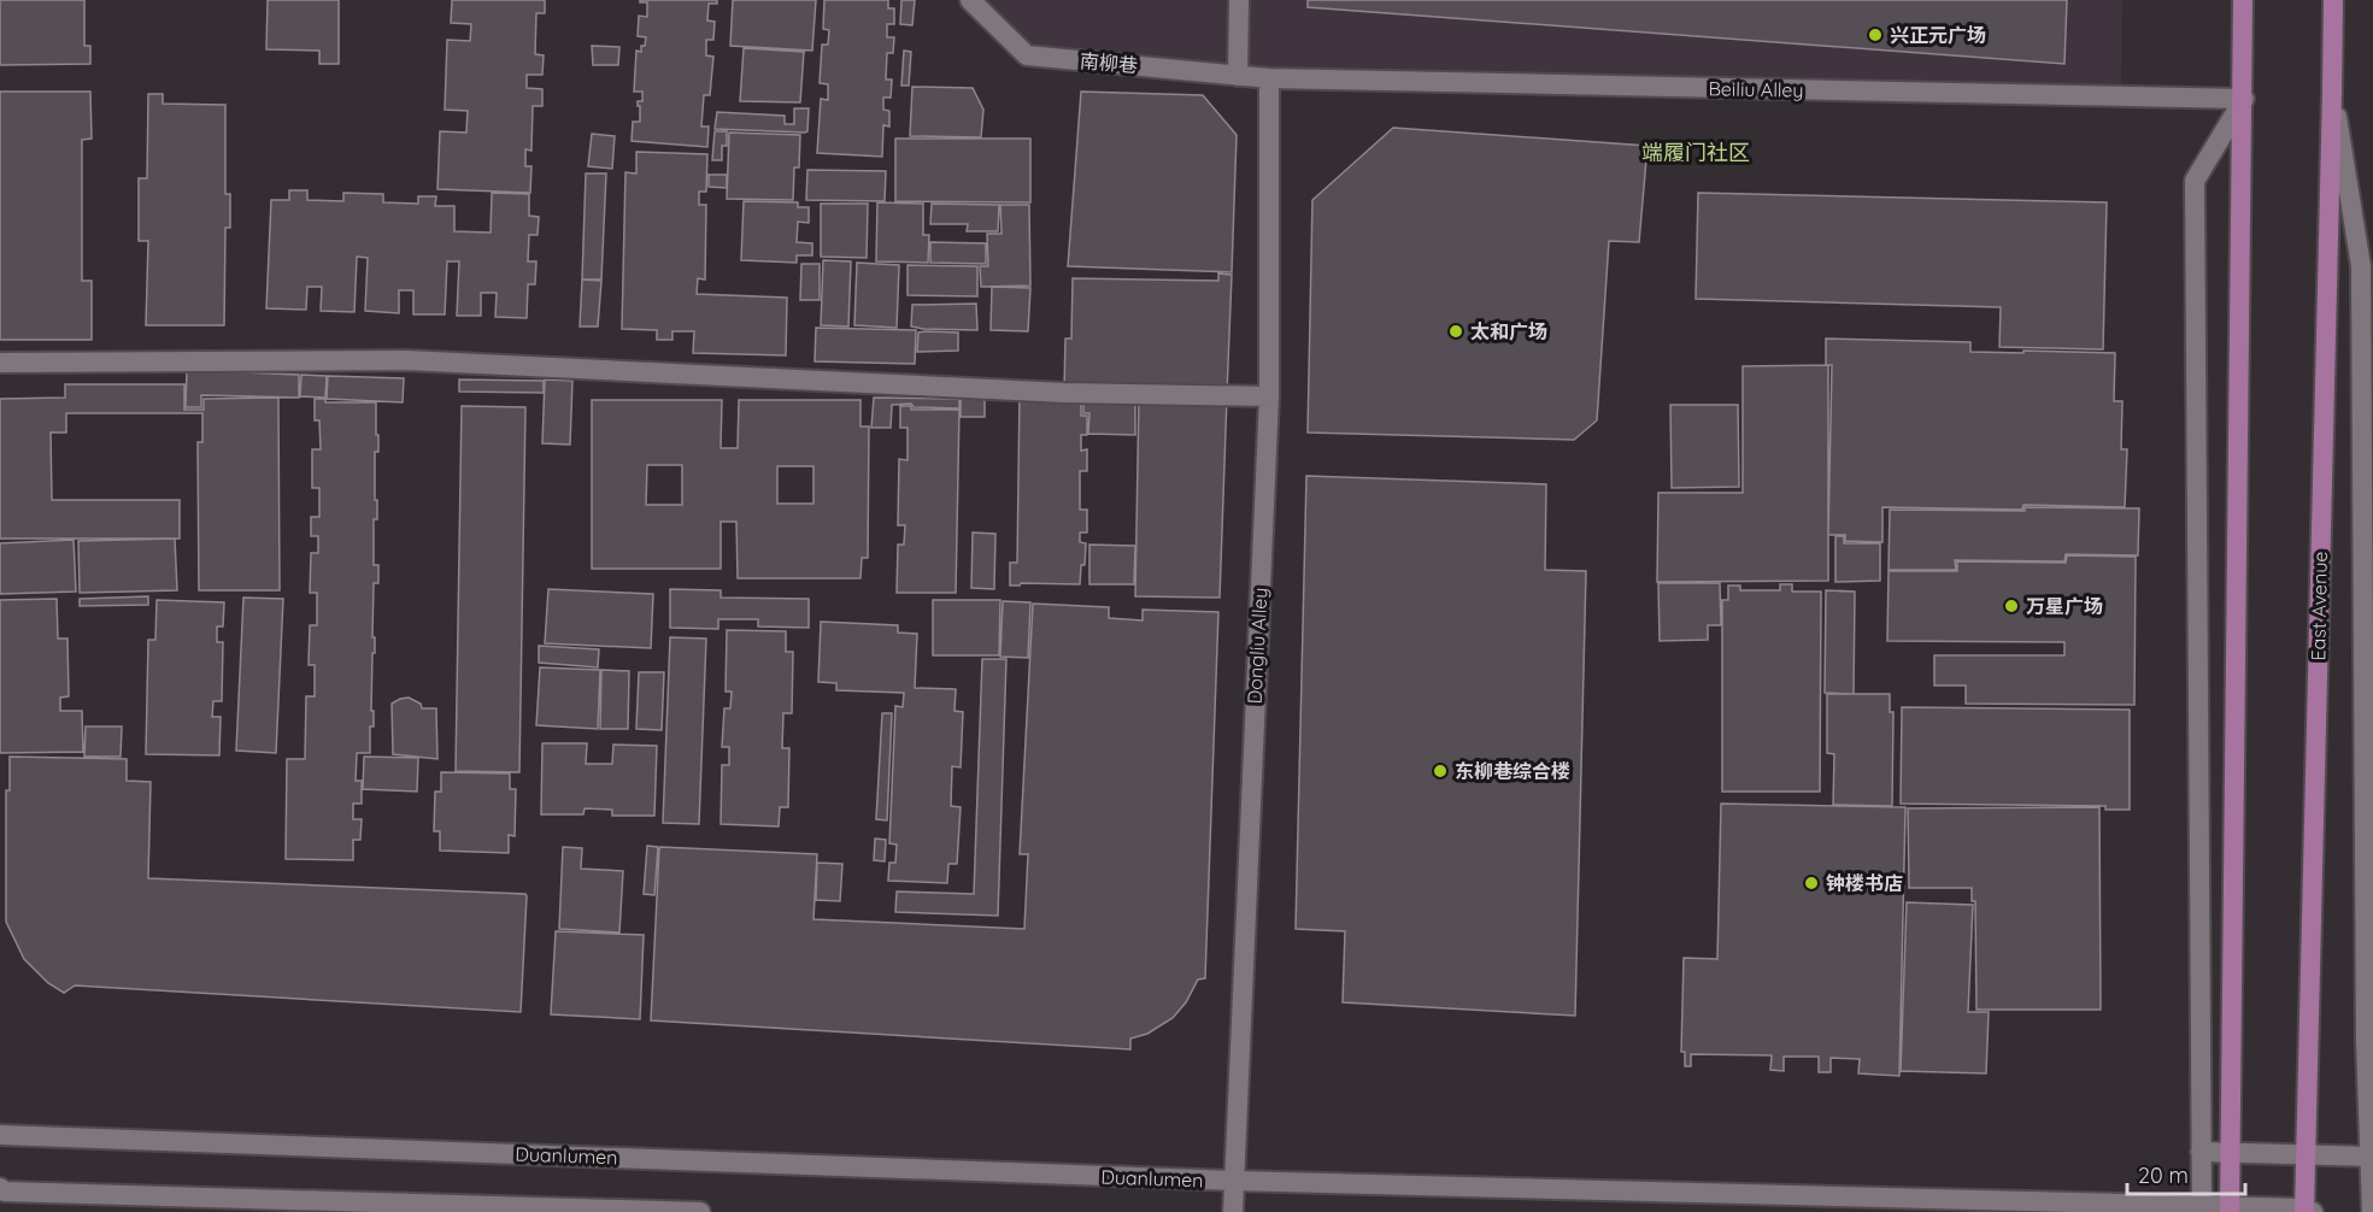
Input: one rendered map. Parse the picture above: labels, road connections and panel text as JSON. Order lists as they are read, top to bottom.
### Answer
{
  "streets": {
    "main road": ["East Avenue"],
    "street": [
      "南柳巷",
      "Beiliu Alley",
      "Dongliu Alley",
      "Duanlumen"
    ]
  },
  "crossings": [
    ["南柳巷", "Beiliu Alley"],
    ["南柳巷", "Dongliu Alley"],
    ["Beiliu Alley", "Dongliu Alley"],
    ["East Avenue", "Duanlumen"],
    ["Dongliu Alley", "Duanlumen"]
  ],
  "districts": ["端履门社区"],
  "places": [
    "兴正元广场",
    "太和广场",
    "万星广场",
    "东柳巷综合楼",
    "钟楼书店"
  ],
  "scale_bar": "20 m"
}
